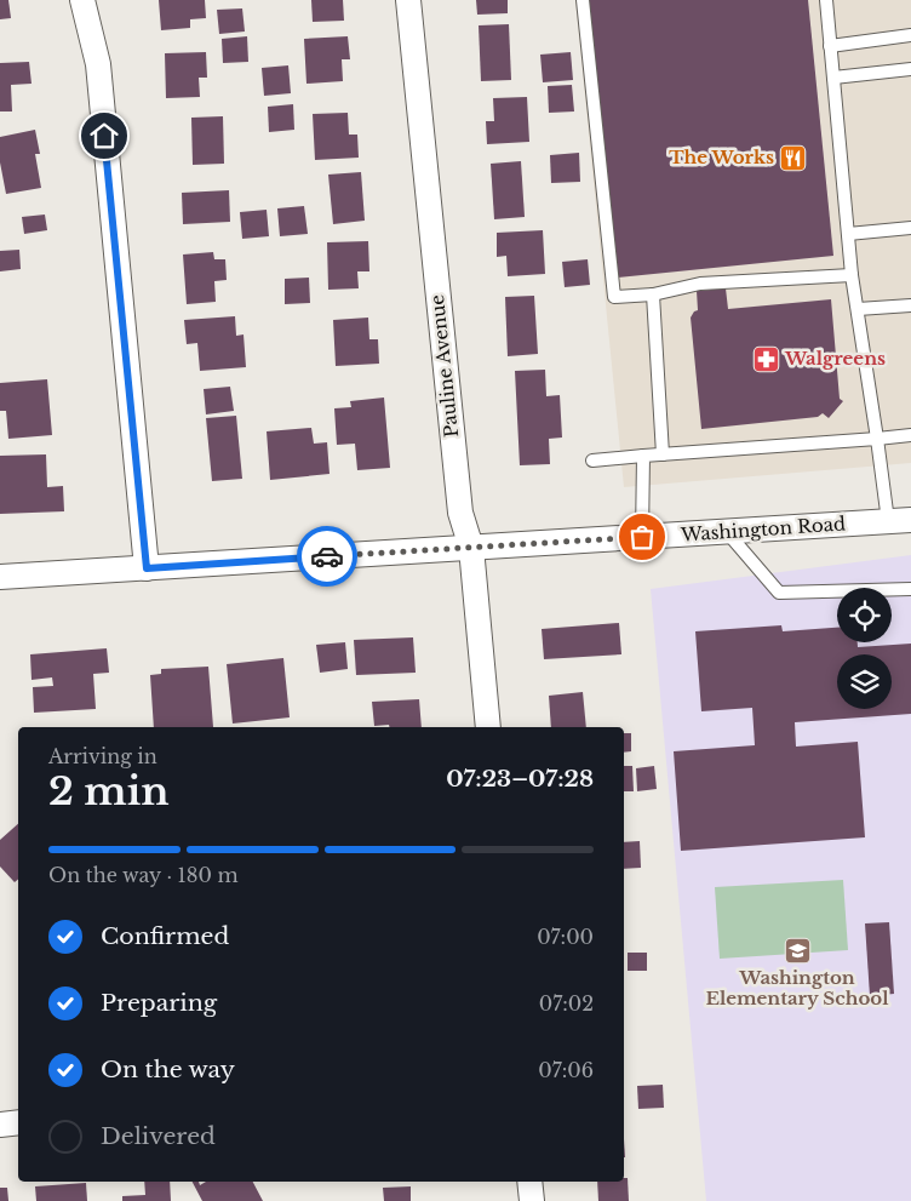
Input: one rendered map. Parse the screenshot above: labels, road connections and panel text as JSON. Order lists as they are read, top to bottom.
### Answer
{
  "streets": {
    "street": ["Pauline Avenue", "Washington Road"]
  },
  "crossings": [
    ["Pauline Avenue", "Washington Road"]
  ],
  "places": {
    "restaurant": ["The Works"],
    "pharmacy": ["Walgreens"],
    "school or university": ["Washington Elementary School"]
  },
  "page": {
    "heading": ["2 min", "Arriving in", "07:23–07:28"],
    "bar": "On the way · 180 m",
    "list": [
      ["Confirmed", "07:00"],
      ["Preparing", "07:02"],
      ["On the way", "07:06"],
      "Delivered"
    ]
  }
}
